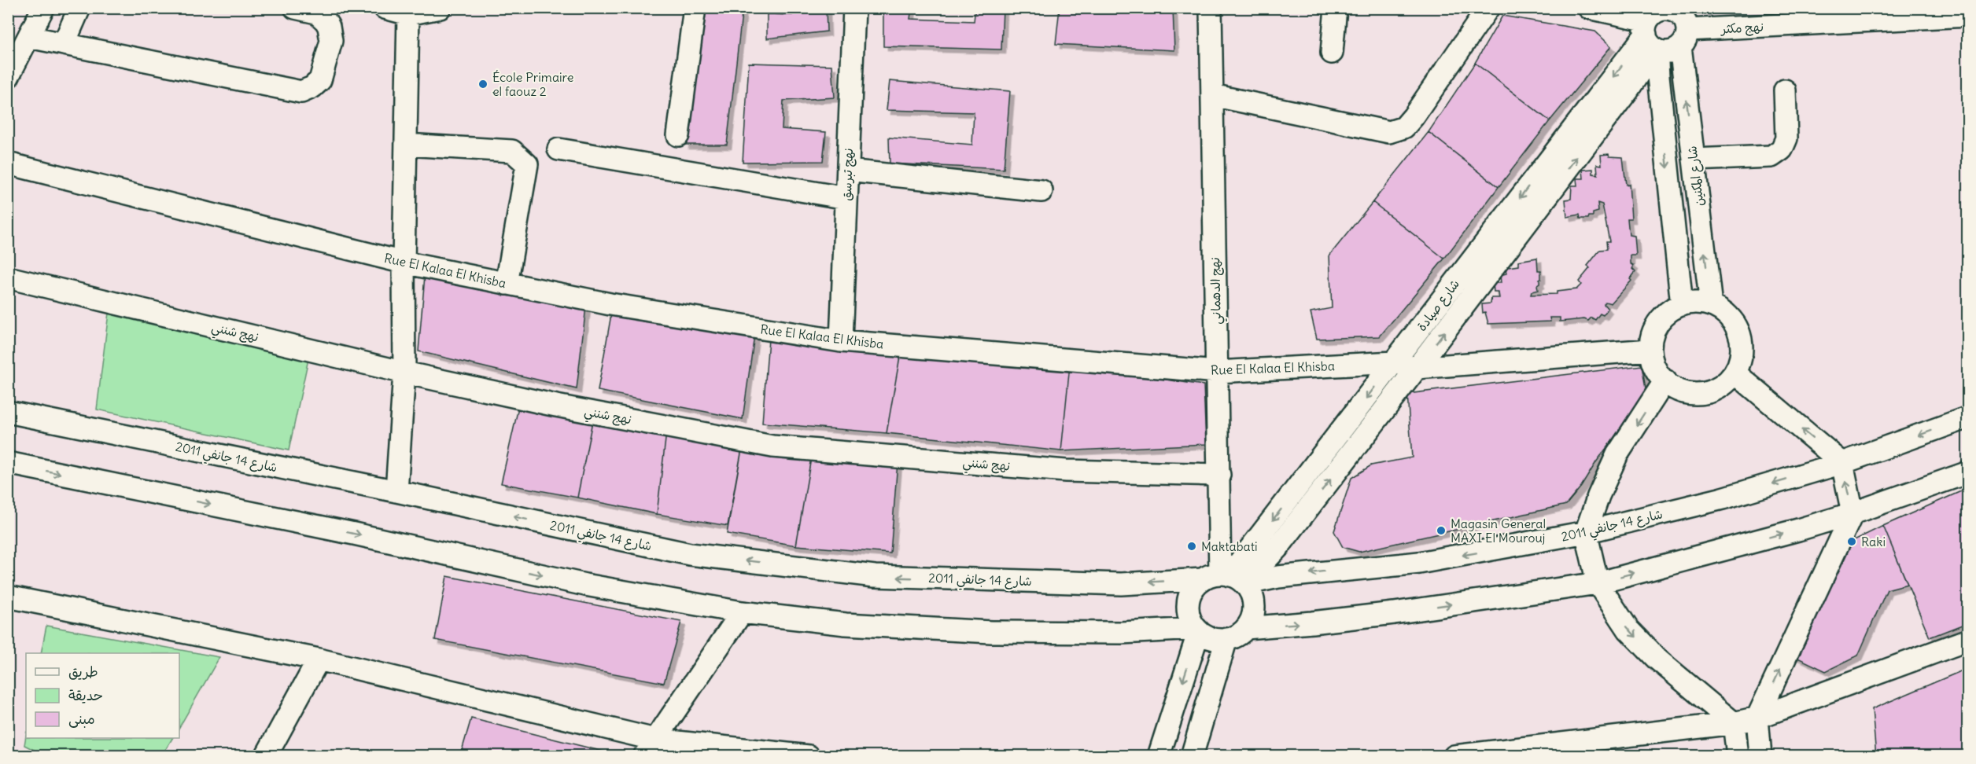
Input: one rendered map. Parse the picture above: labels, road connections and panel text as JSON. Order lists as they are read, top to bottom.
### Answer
{
  "streets": {
    "street": [
      "نهج مكثر",
      "نهج تبرسق",
      "شارع المكنين",
      "Rue El Kalaa El Khisba",
      "نهج الدهماني",
      "شارع صيادة",
      "نهج شنني",
      "شارع 14 جانفي 2011"
    ]
  },
  "crossings": [
    ["نهج مكثر", "شارع المكنين"],
    ["نهج مكثر", "شارع صيادة"],
    ["نهج تبرسق", "Rue El Kalaa El Khisba"],
    ["شارع المكنين", "Rue El Kalaa El Khisba"],
    ["شارع المكنين", "شارع صيادة"],
    ["Rue El Kalaa El Khisba", "نهج الدهماني"],
    ["Rue El Kalaa El Khisba", "شارع صيادة"],
    ["نهج الدهماني", "شارع صيادة"],
    ["نهج الدهماني", "نهج شنني"],
    ["نهج الدهماني", "شارع 14 جانفي 2011"],
    ["شارع صيادة", "شارع 14 جانفي 2011"]
  ],
  "places": [
    "École Primaire el faouz 2",
    "Magasin General MAXI El Mourouj",
    "Raki",
    "Maktabati"
  ],
  "legend": ["طريق", "حديقة", "مبنى"]
}
